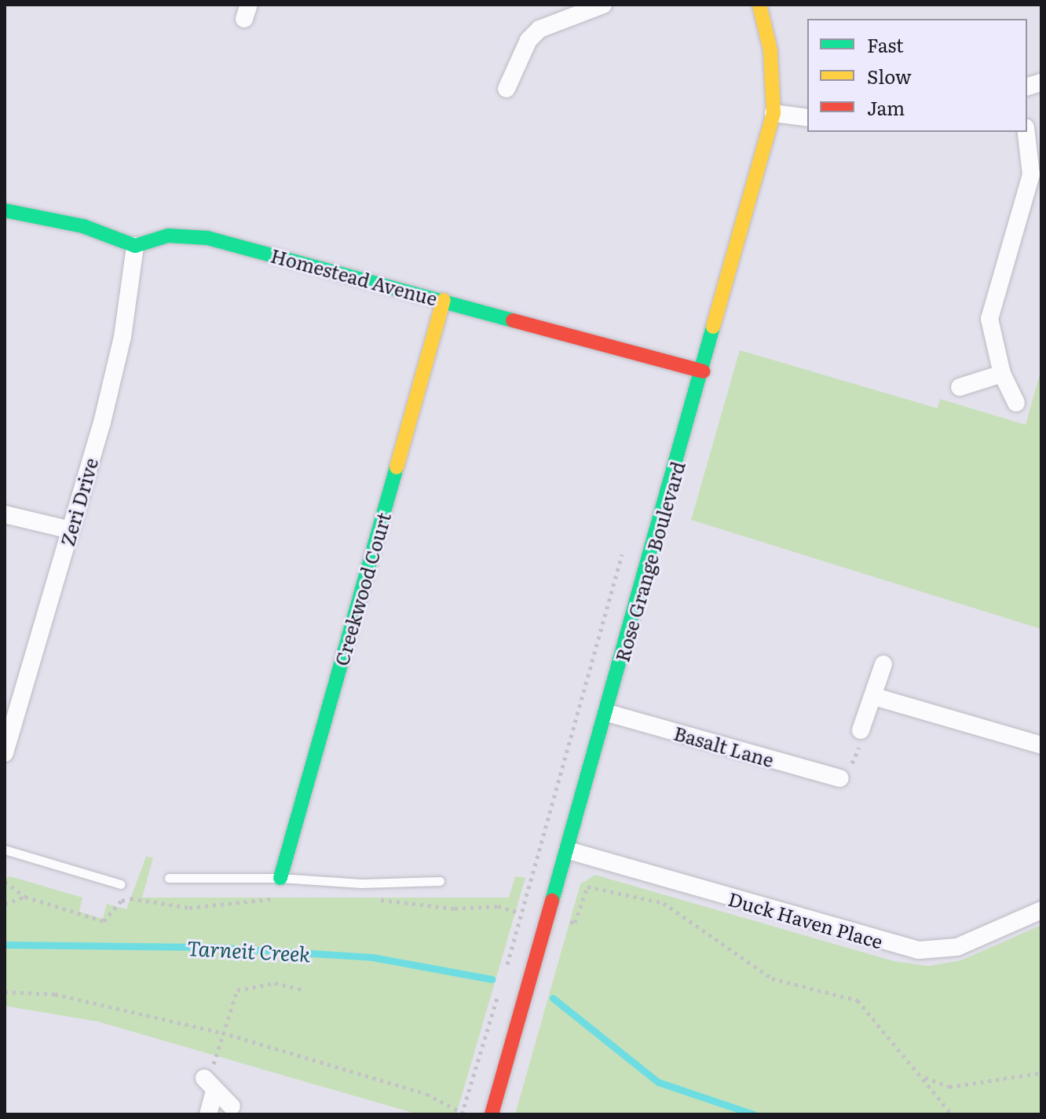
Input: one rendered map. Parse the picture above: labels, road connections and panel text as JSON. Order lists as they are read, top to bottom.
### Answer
{
  "streets": {
    "street": [
      "Homestead Avenue",
      "Zeri Drive",
      "Rose Grange Boulevard",
      "Creekwood Court",
      "Basalt Lane",
      "Duck Haven Place"
    ]
  },
  "crossings": [
    ["Homestead Avenue", "Zeri Drive"],
    ["Homestead Avenue", "Rose Grange Boulevard"],
    ["Homestead Avenue", "Creekwood Court"],
    ["Rose Grange Boulevard", "Basalt Lane"],
    ["Rose Grange Boulevard", "Duck Haven Place"]
  ],
  "water": ["Tarneit Creek"],
  "legend": ["Fast", "Slow", "Jam"]
}
